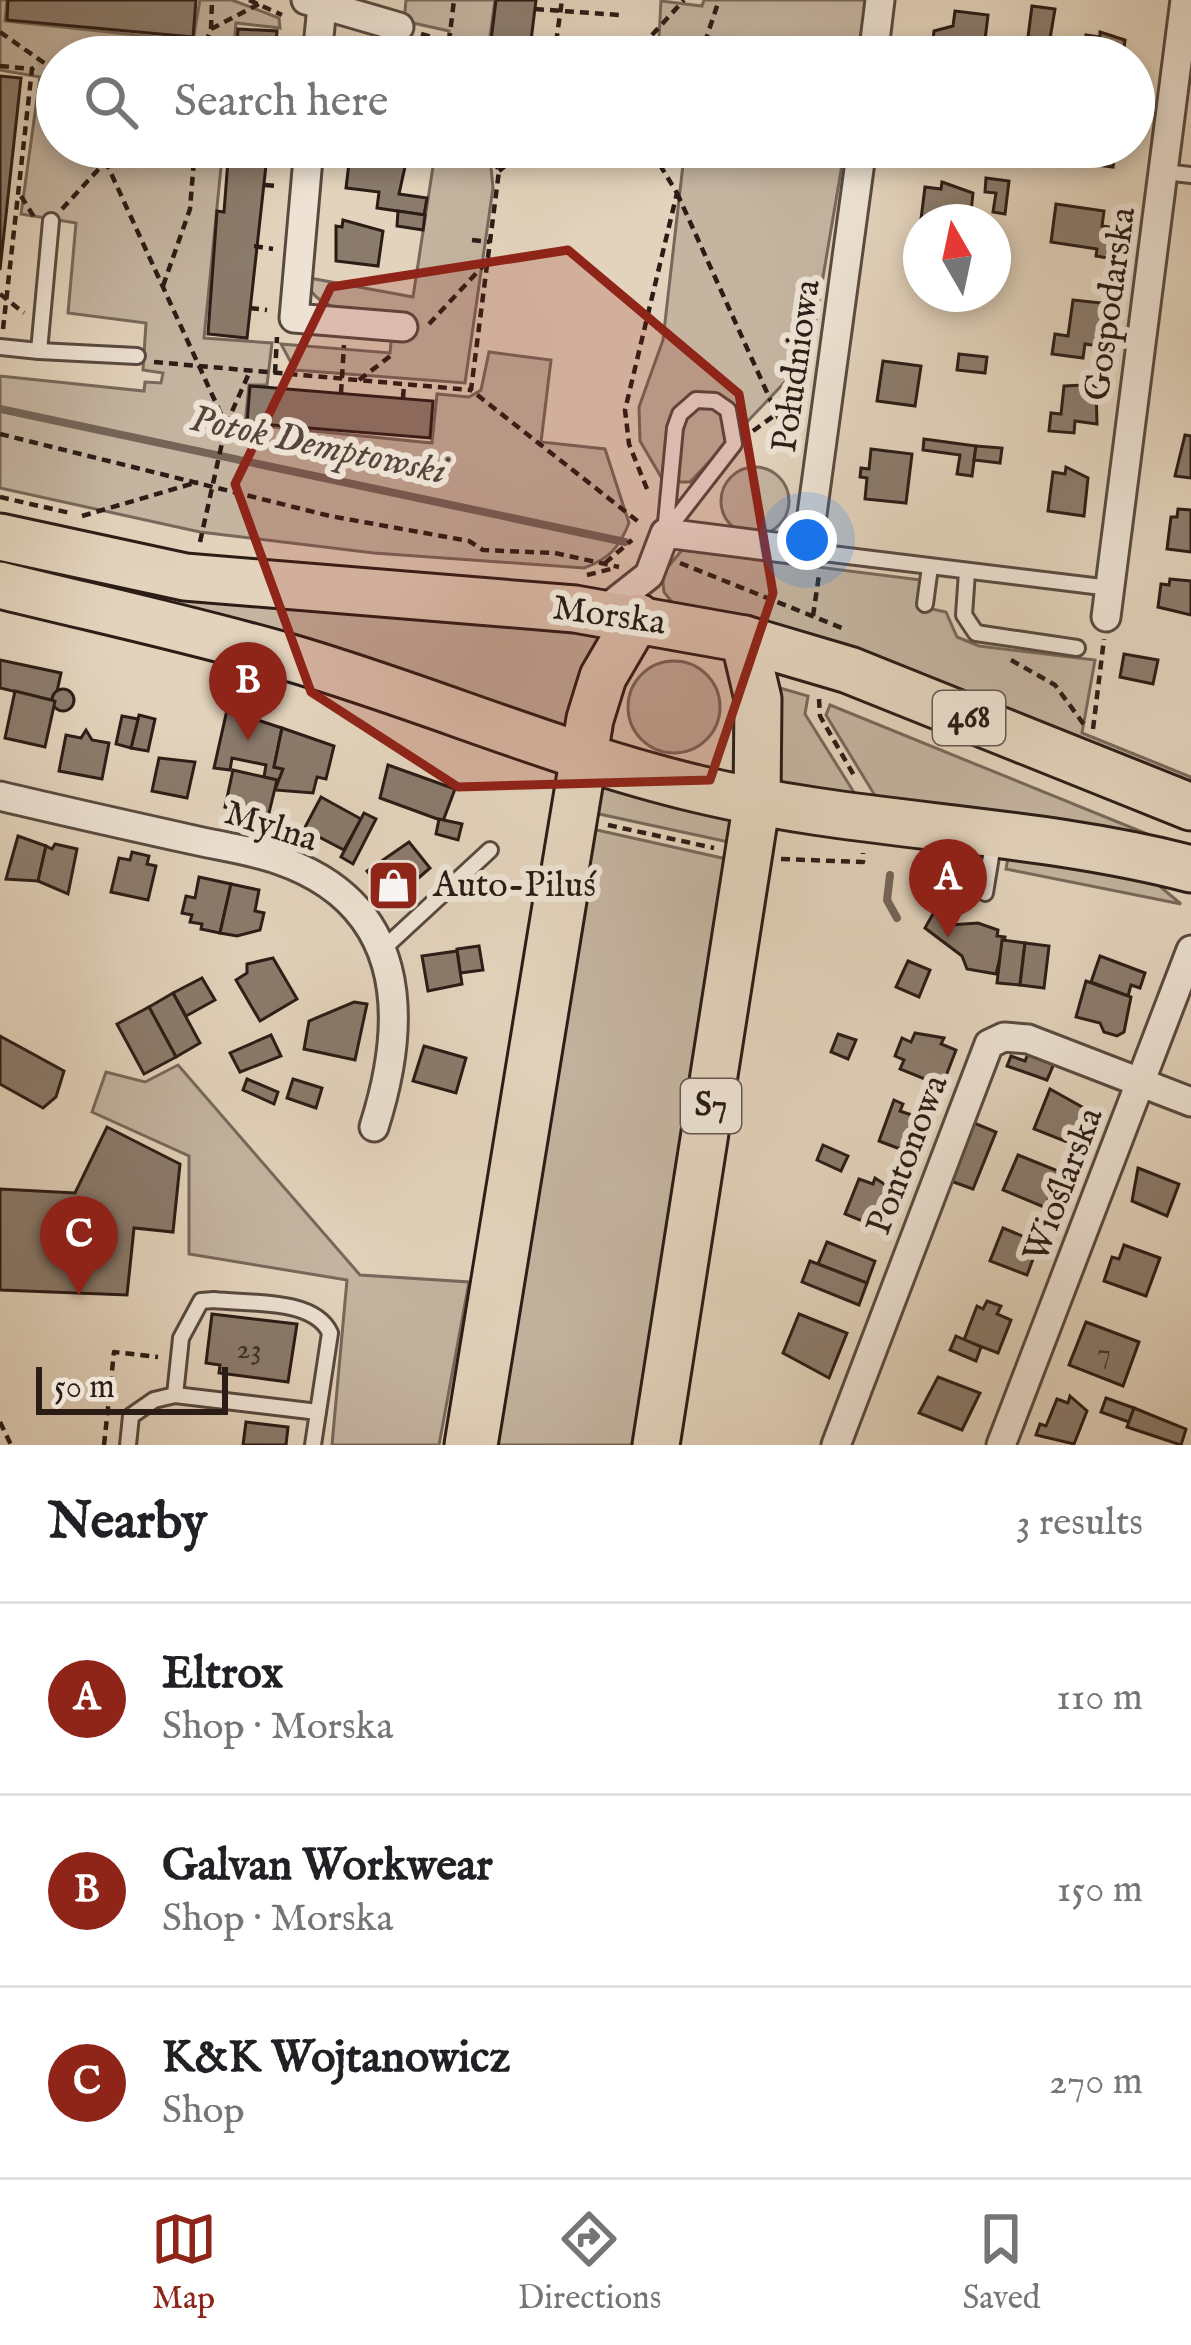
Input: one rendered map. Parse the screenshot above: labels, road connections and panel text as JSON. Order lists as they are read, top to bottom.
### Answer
{
  "streets": {
    "main road": ["Morska", "468", "S7"],
    "street": [
      "Gospodarska",
      "Południowa",
      "Mylna",
      "Pontonowa",
      "Wioślarska"
    ]
  },
  "crossings": [
    ["Pontonowa", "Wioślarska"]
  ],
  "water": ["Potok Demptowski"],
  "places": {
    "shop": ["Auto-Piluś"]
  },
  "house_numbers": ["23", "7"],
  "scale_bar": "50 m",
  "north": "top",
  "page": {
    "search": "Search here",
    "pins": ["B", "A", "C"],
    "scale": "50 m",
    "heading": ["Nearby", "3 results"],
    "list": [
      {
        "mark": "A",
        "name": "Eltrox",
        "note": "Shop · Morska",
        "value": "110 m"
      },
      {
        "mark": "B",
        "name": "Galvan Workwear",
        "note": "Shop · Morska",
        "value": "150 m"
      },
      {
        "mark": "C",
        "name": "K&K Wojtanowicz",
        "note": "Shop",
        "value": "270 m"
      }
    ],
    "nav": ["Map", "Directions", "Saved"]
  }
}
